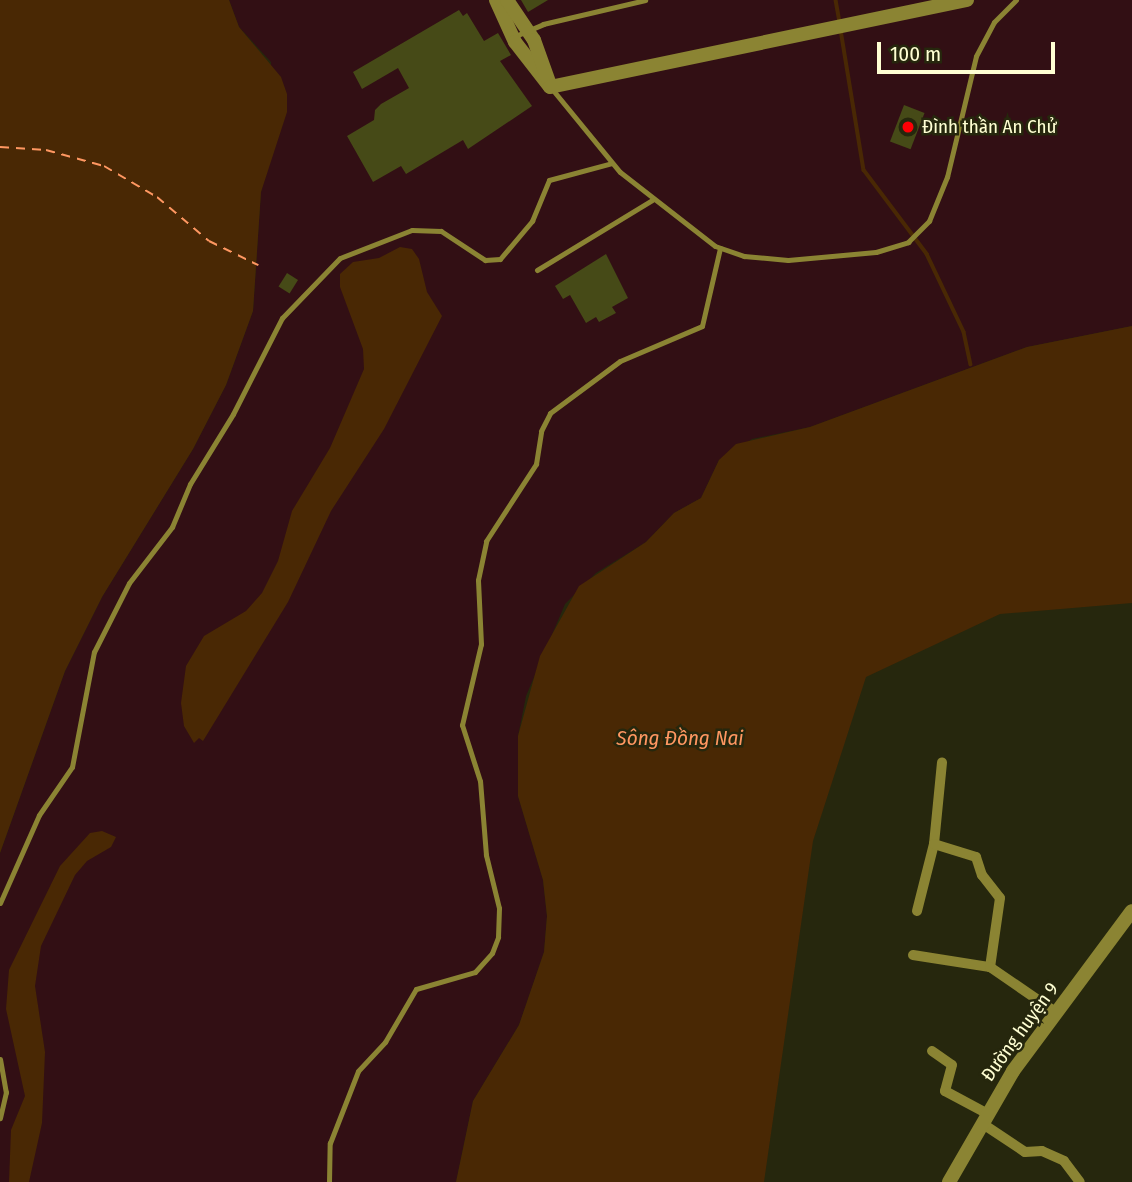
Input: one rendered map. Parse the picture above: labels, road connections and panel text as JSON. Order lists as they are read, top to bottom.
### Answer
{
  "streets": {
    "street": ["Đường huyện 9"]
  },
  "water": ["Sông Đồng Nai"],
  "places": ["Đình thần An Chử"],
  "scale_bar": "100 m"
}
